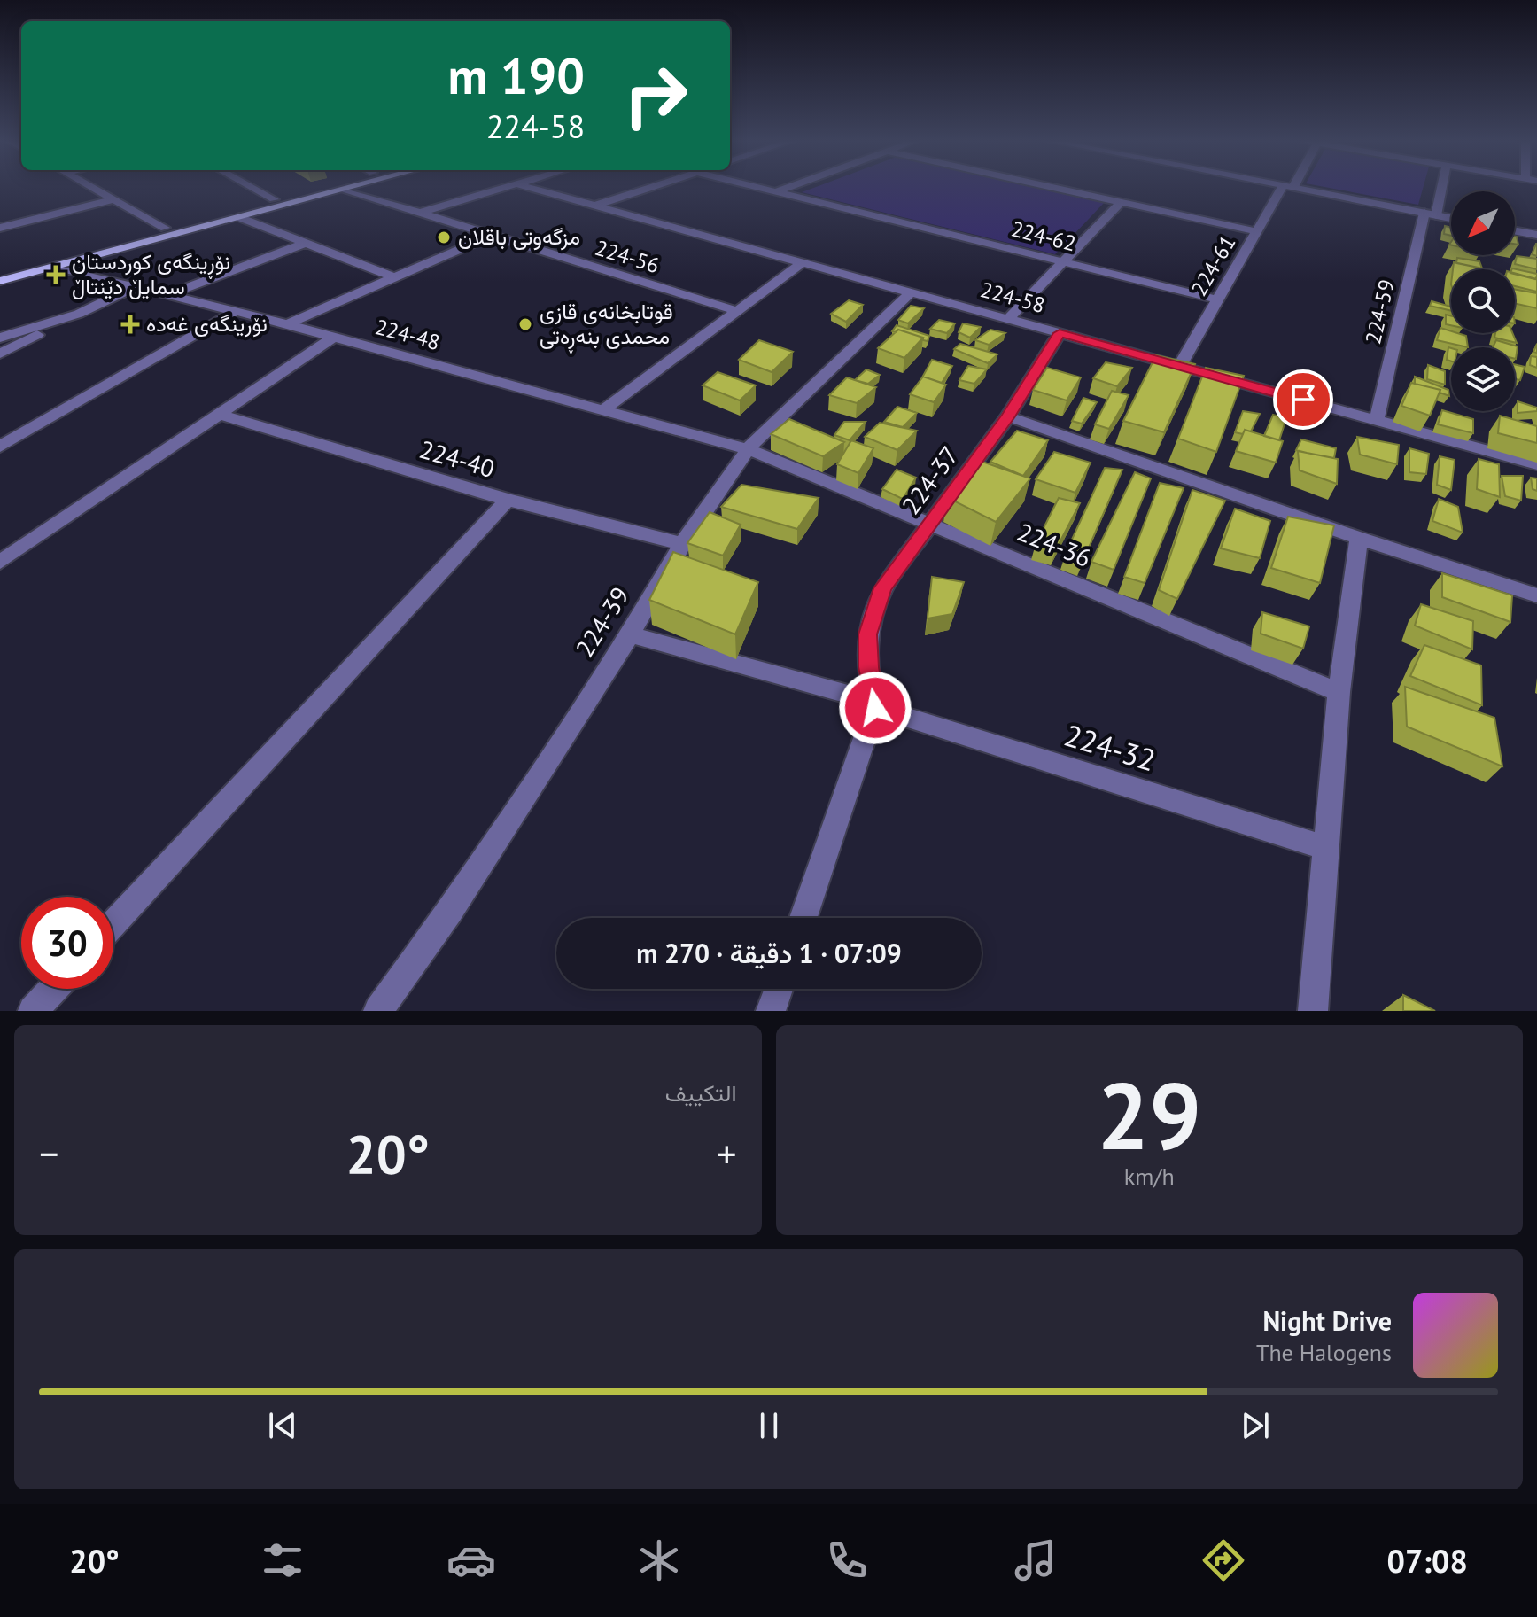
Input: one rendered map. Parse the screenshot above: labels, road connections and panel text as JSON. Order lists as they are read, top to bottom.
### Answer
{
  "streets": {
    "street": [
      "224-62",
      "224-56",
      "224-61",
      "224-58",
      "224-59",
      "224-48",
      "224-40",
      "224-37",
      "224-36",
      "224-39",
      "224-32"
    ]
  },
  "crossings": [
    ["224-62", "224-61"],
    ["224-61", "224-58"],
    ["224-58", "224-59"],
    ["224-58", "224-37"],
    ["224-58", "224-39"],
    ["224-48", "224-36"],
    ["224-48", "224-39"],
    ["224-40", "224-39"],
    ["224-37", "224-36"],
    ["224-37", "224-32"],
    ["224-36", "224-39"],
    ["224-39", "224-32"]
  ],
  "places": {
    "other": ["مزگه‌وتی باقلان", "قوتابخانەی قازی محمدی بنەڕەتی"],
    "health": ["نۆڕینگەی کوردستان سمایڵ دێنتاڵ", "نۆرینگەی غەدە"]
  },
  "north": "bottom left",
  "page": {
    "turn": ["190 m", "224-58"],
    "limit": "30",
    "trip": "07:09 · 1 دقيقة · 270 m",
    "tile": [
      ["29", "km/h"],
      "التكييف"
    ],
    "heat": ["−", "20°", "+"],
    "song": ["Night Drive", "The Halogens"],
    "tabs": ["07:08", "20°"]
  }
}
